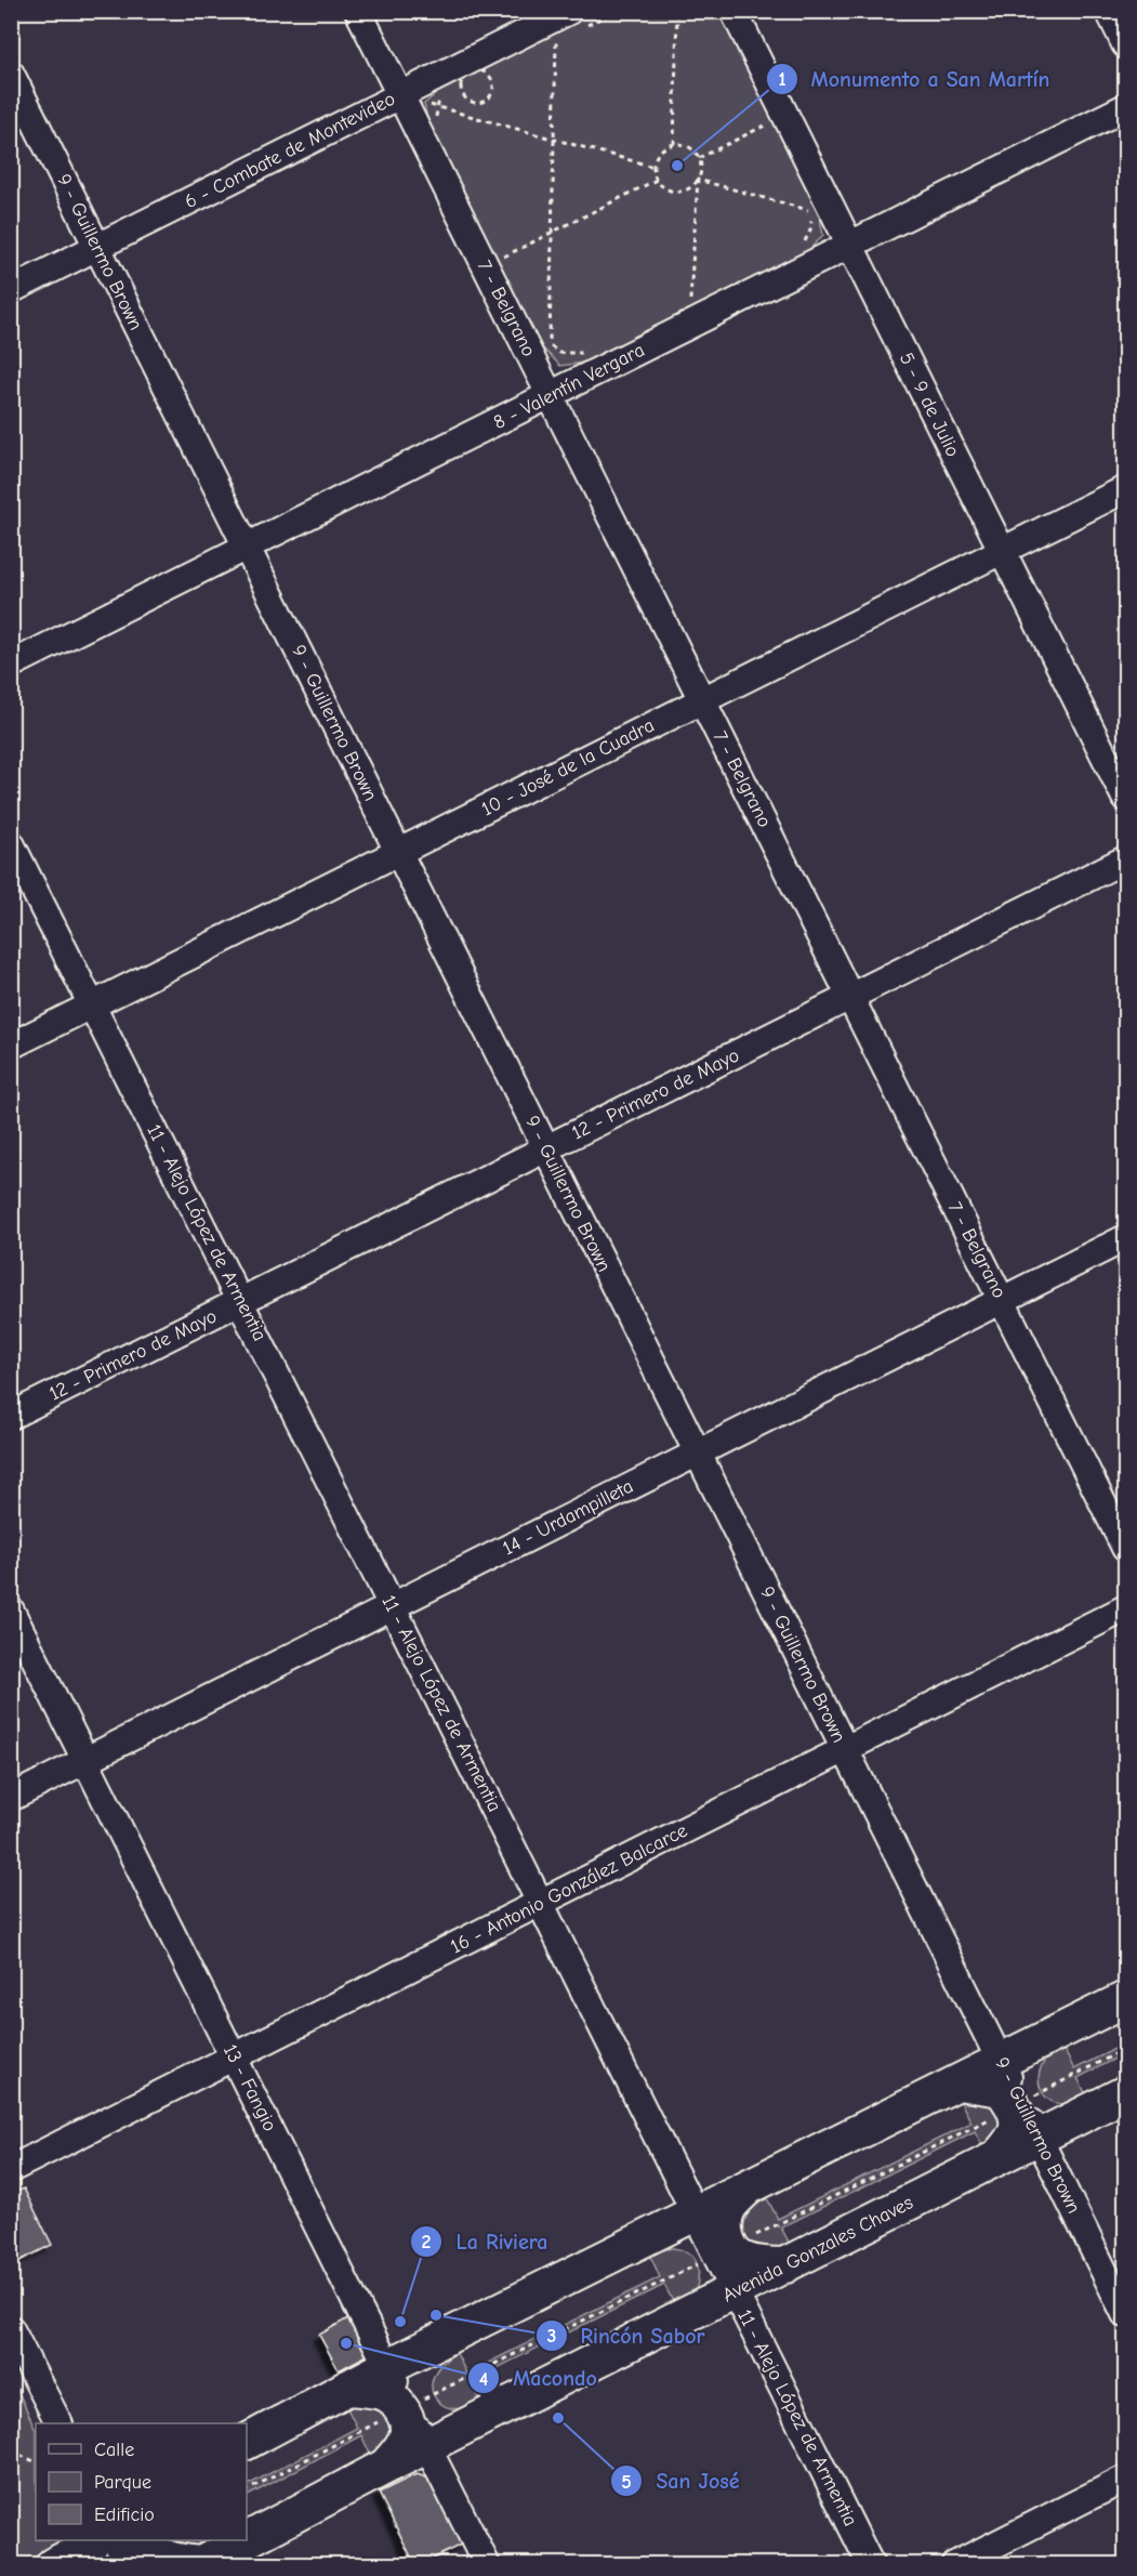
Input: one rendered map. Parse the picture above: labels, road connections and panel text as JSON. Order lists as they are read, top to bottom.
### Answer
{
  "streets": {
    "main road": ["Avenida Gonzales Chaves"],
    "street": [
      "6 - Combate de Montevideo",
      "9 - Guillermo Brown",
      "7 - Belgrano",
      "8 - Valentín Vergara",
      "5 - 9 de Julio",
      "10 - José de la Cuadra",
      "12 - Primero de Mayo",
      "11 - Alejo López de Armentia",
      "14 - Urdampilleta",
      "16 - Antonio González Balcarce",
      "13 - Fangio"
    ]
  },
  "crossings": [
    ["6 - Combate de Montevideo", "9 - Guillermo Brown"],
    ["6 - Combate de Montevideo", "7 - Belgrano"],
    ["9 - Guillermo Brown", "8 - Valentín Vergara"],
    ["9 - Guillermo Brown", "10 - José de la Cuadra"],
    ["9 - Guillermo Brown", "12 - Primero de Mayo"],
    ["9 - Guillermo Brown", "14 - Urdampilleta"],
    ["9 - Guillermo Brown", "16 - Antonio González Balcarce"],
    ["9 - Guillermo Brown", "Avenida Gonzales Chaves"],
    ["7 - Belgrano", "8 - Valentín Vergara"],
    ["7 - Belgrano", "10 - José de la Cuadra"],
    ["7 - Belgrano", "12 - Primero de Mayo"],
    ["7 - Belgrano", "14 - Urdampilleta"],
    ["8 - Valentín Vergara", "5 - 9 de Julio"],
    ["5 - 9 de Julio", "10 - José de la Cuadra"],
    ["10 - José de la Cuadra", "11 - Alejo López de Armentia"],
    ["12 - Primero de Mayo", "11 - Alejo López de Armentia"],
    ["11 - Alejo López de Armentia", "14 - Urdampilleta"],
    ["11 - Alejo López de Armentia", "16 - Antonio González Balcarce"],
    ["11 - Alejo López de Armentia", "Avenida Gonzales Chaves"],
    ["14 - Urdampilleta", "13 - Fangio"],
    ["16 - Antonio González Balcarce", "13 - Fangio"],
    ["13 - Fangio", "Avenida Gonzales Chaves"]
  ],
  "places": [
    "Monumento a San Martín",
    "Rincón Sabor",
    "La Riviera",
    "Macondo",
    "San José"
  ],
  "legend": ["Calle", "Parque", "Edificio"]
}
